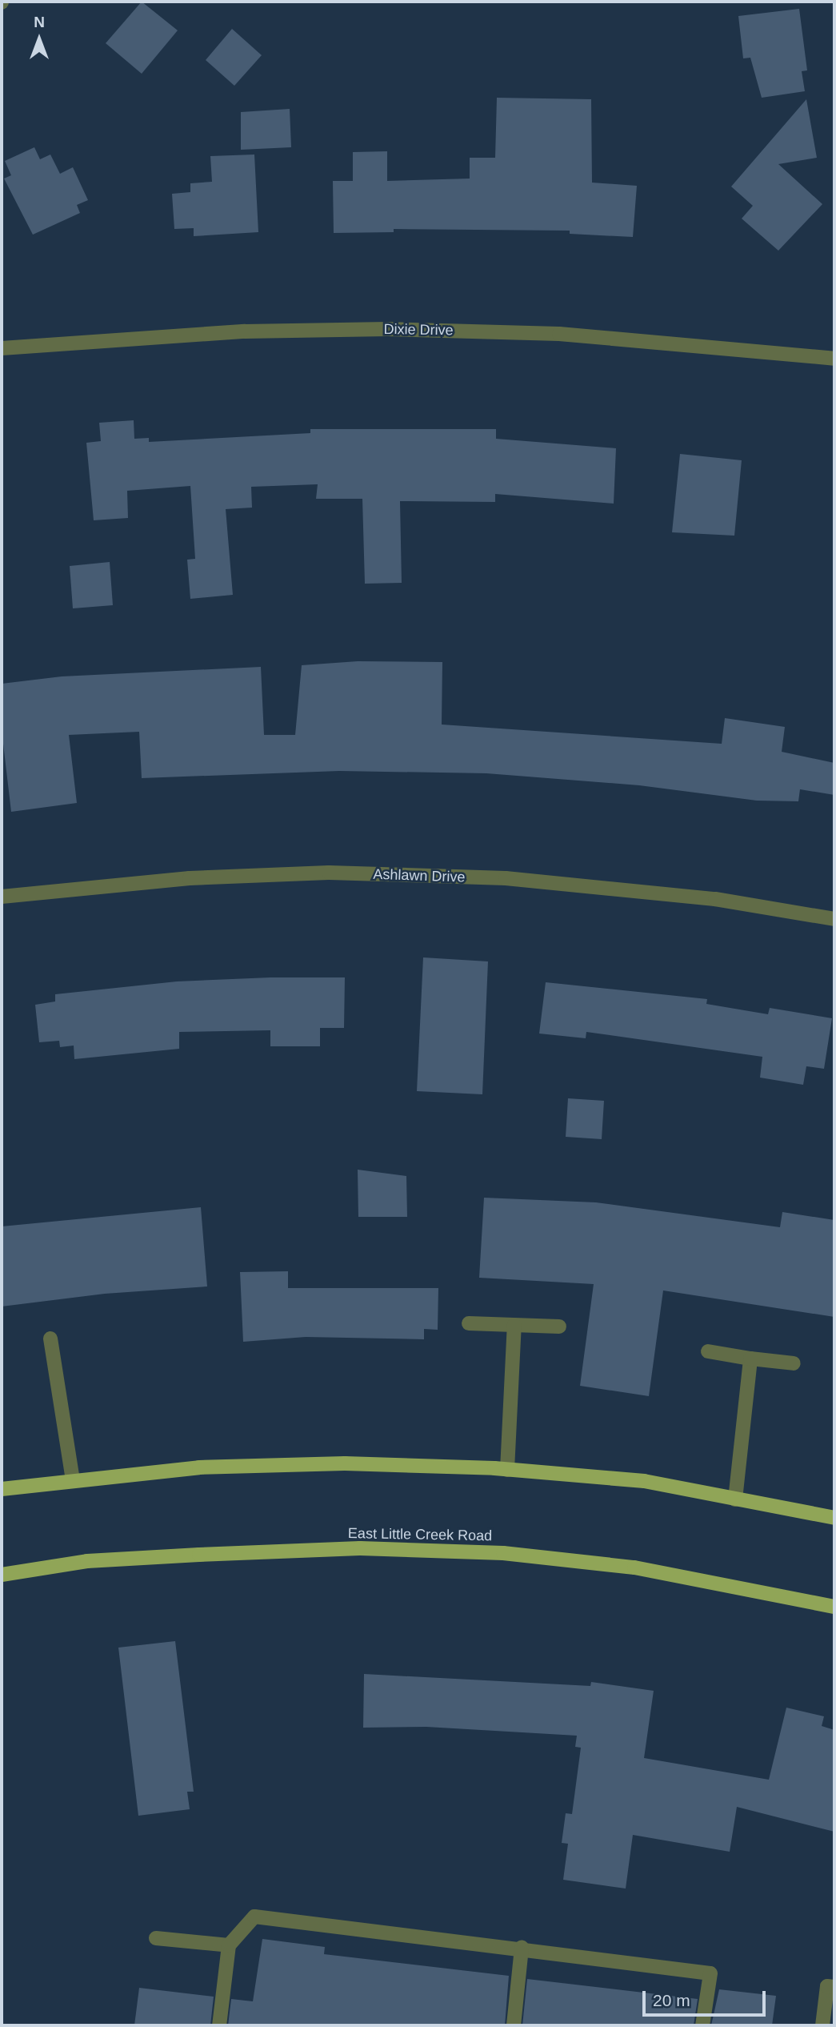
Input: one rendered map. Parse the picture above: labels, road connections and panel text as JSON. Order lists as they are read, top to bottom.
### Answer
{
  "streets": {
    "main road": ["East Little Creek Road"],
    "street": ["Dixie Drive", "Ashlawn Drive"]
  },
  "scale_bar": "20 m",
  "north": "top"
}
